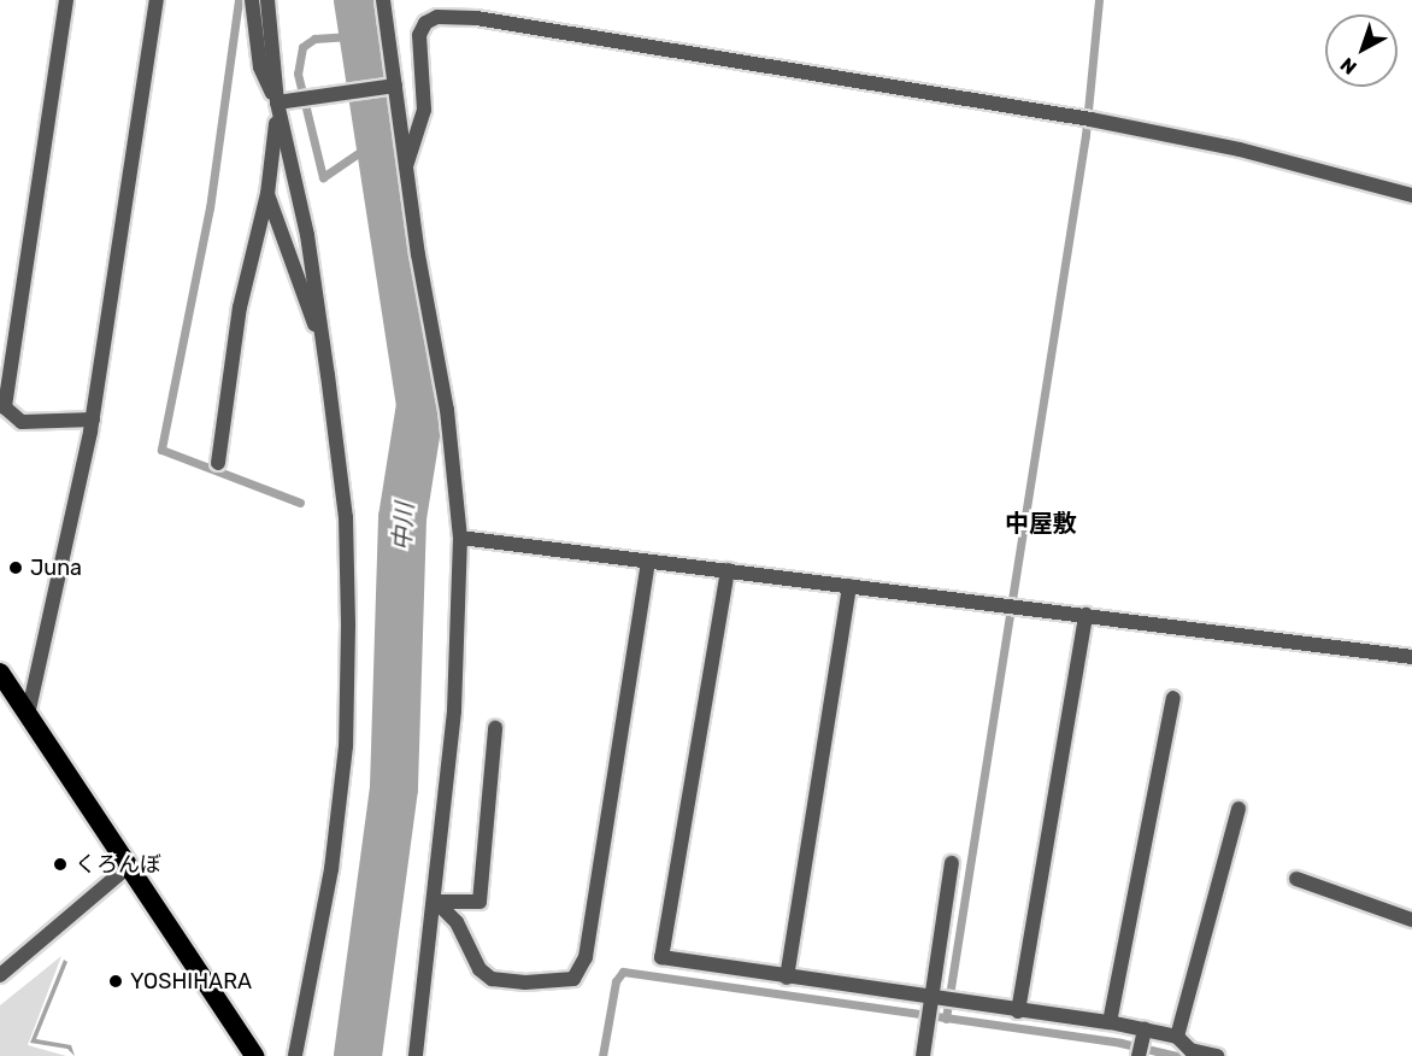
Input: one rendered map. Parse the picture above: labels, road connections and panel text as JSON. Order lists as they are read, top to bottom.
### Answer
{
  "districts": ["中屋敷"],
  "water": ["中川"],
  "places": ["Juna", "くろんぼ", "YOSHIHARA"],
  "north": "bottom left"
}
